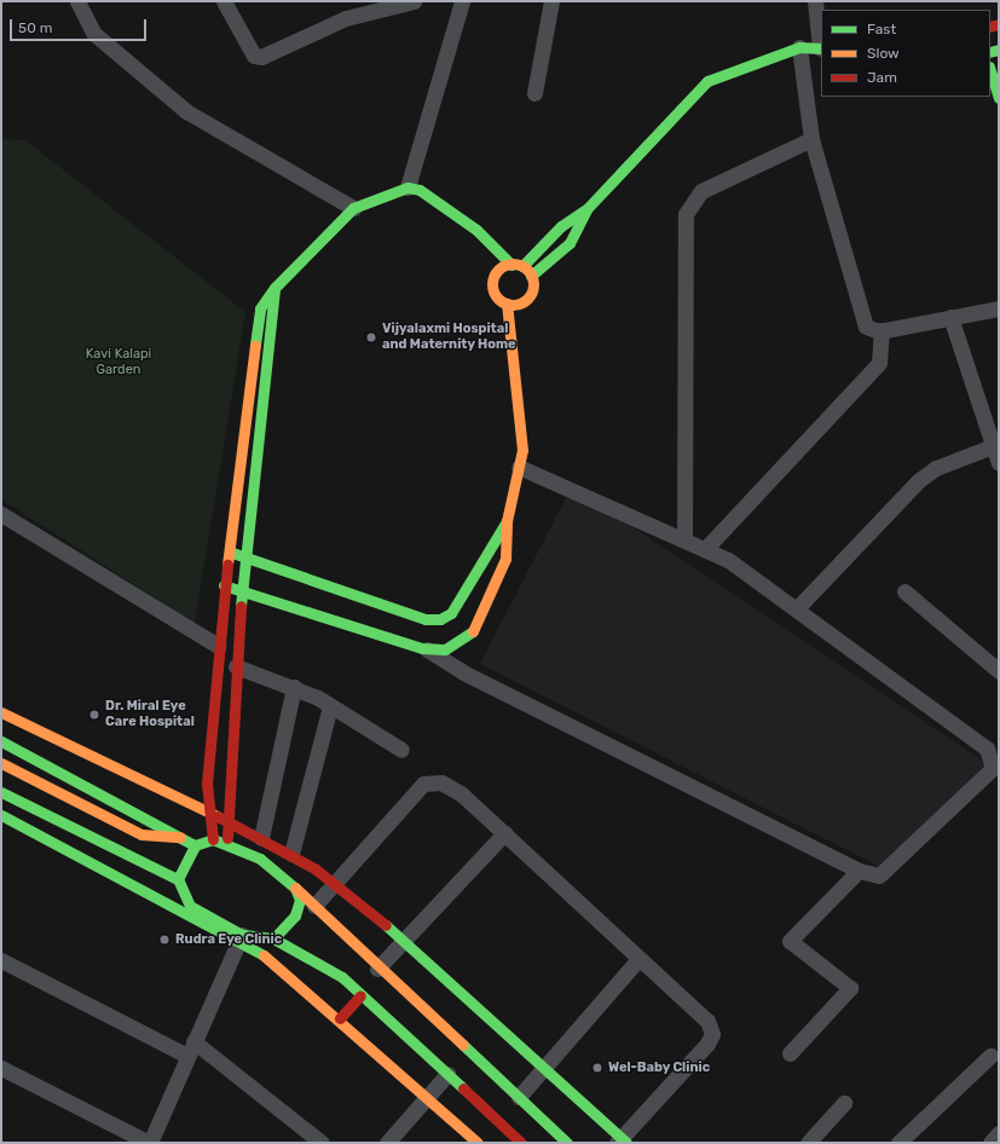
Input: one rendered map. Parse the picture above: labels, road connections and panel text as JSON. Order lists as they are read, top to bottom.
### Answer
{
  "parks": ["Kavi Kalapi Garden"],
  "places": [
    "Vijyalaxmi Hospital and Maternity Home",
    "Dr. Miral Eye Care Hospital",
    "Rudra Eye Clinic",
    "Wel-Baby Clinic"
  ],
  "legend": ["Fast", "Slow", "Jam"],
  "scale_bar": "50 m"
}
